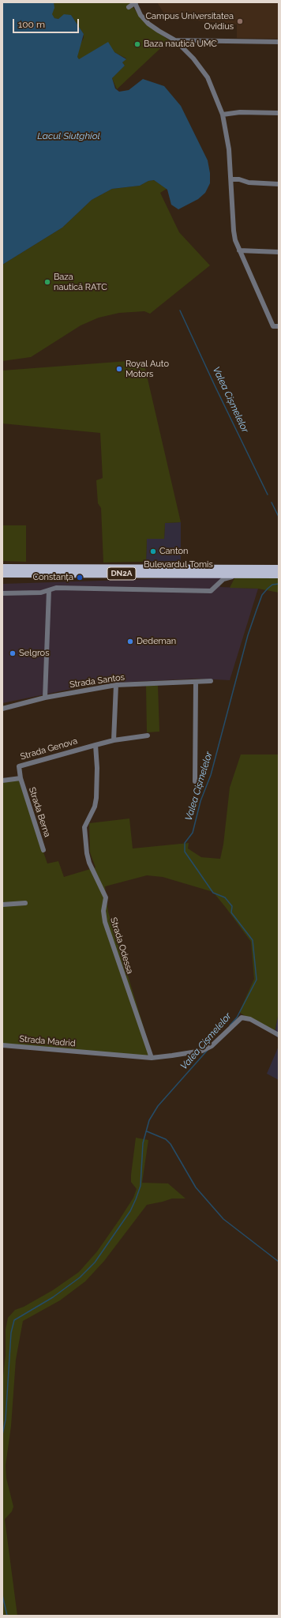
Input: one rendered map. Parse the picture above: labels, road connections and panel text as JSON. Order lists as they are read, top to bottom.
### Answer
{
  "streets": {
    "main road": ["Bulevardul Tomis", "DN2A"],
    "street": [
      "Strada Santos",
      "Strada Genova",
      "Strada Berna",
      "Strada Odessa",
      "Strada Madrid"
    ]
  },
  "crossings": [
    ["Strada Genova", "Strada Berna"],
    ["Strada Genova", "Strada Odessa"],
    ["Strada Odessa", "Strada Madrid"]
  ],
  "water": ["Lacul Siutghiol", "Valea Cișmelelor"],
  "places": [
    "Campus Universitatea Ovidius",
    "Baza nautică UMC",
    "Baza nautică RATC",
    "Royal Auto Motors",
    "Canton",
    "Constanța",
    "Dedeman",
    "Selgros"
  ],
  "scale_bar": "100 m"
}
